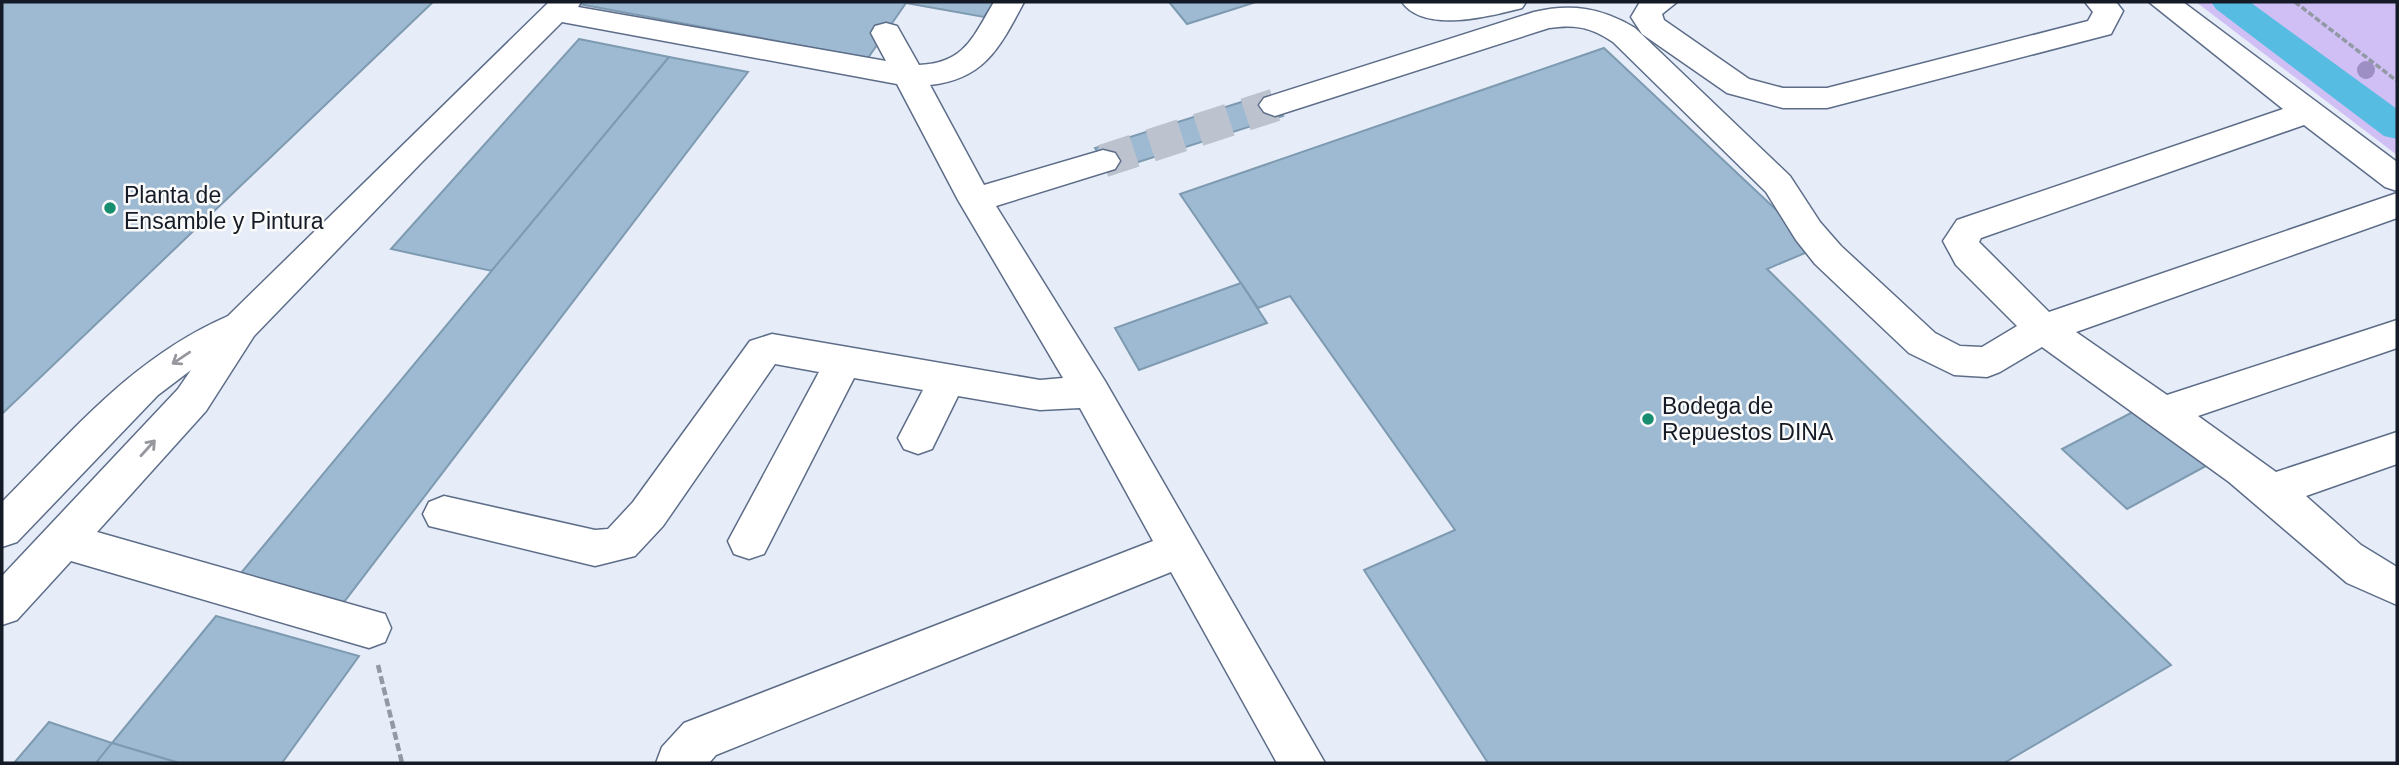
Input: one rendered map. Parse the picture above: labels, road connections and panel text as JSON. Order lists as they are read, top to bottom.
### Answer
{
  "places": ["Planta de Ensamble y Pintura", "Bodega de Repuestos DINA"]
}
